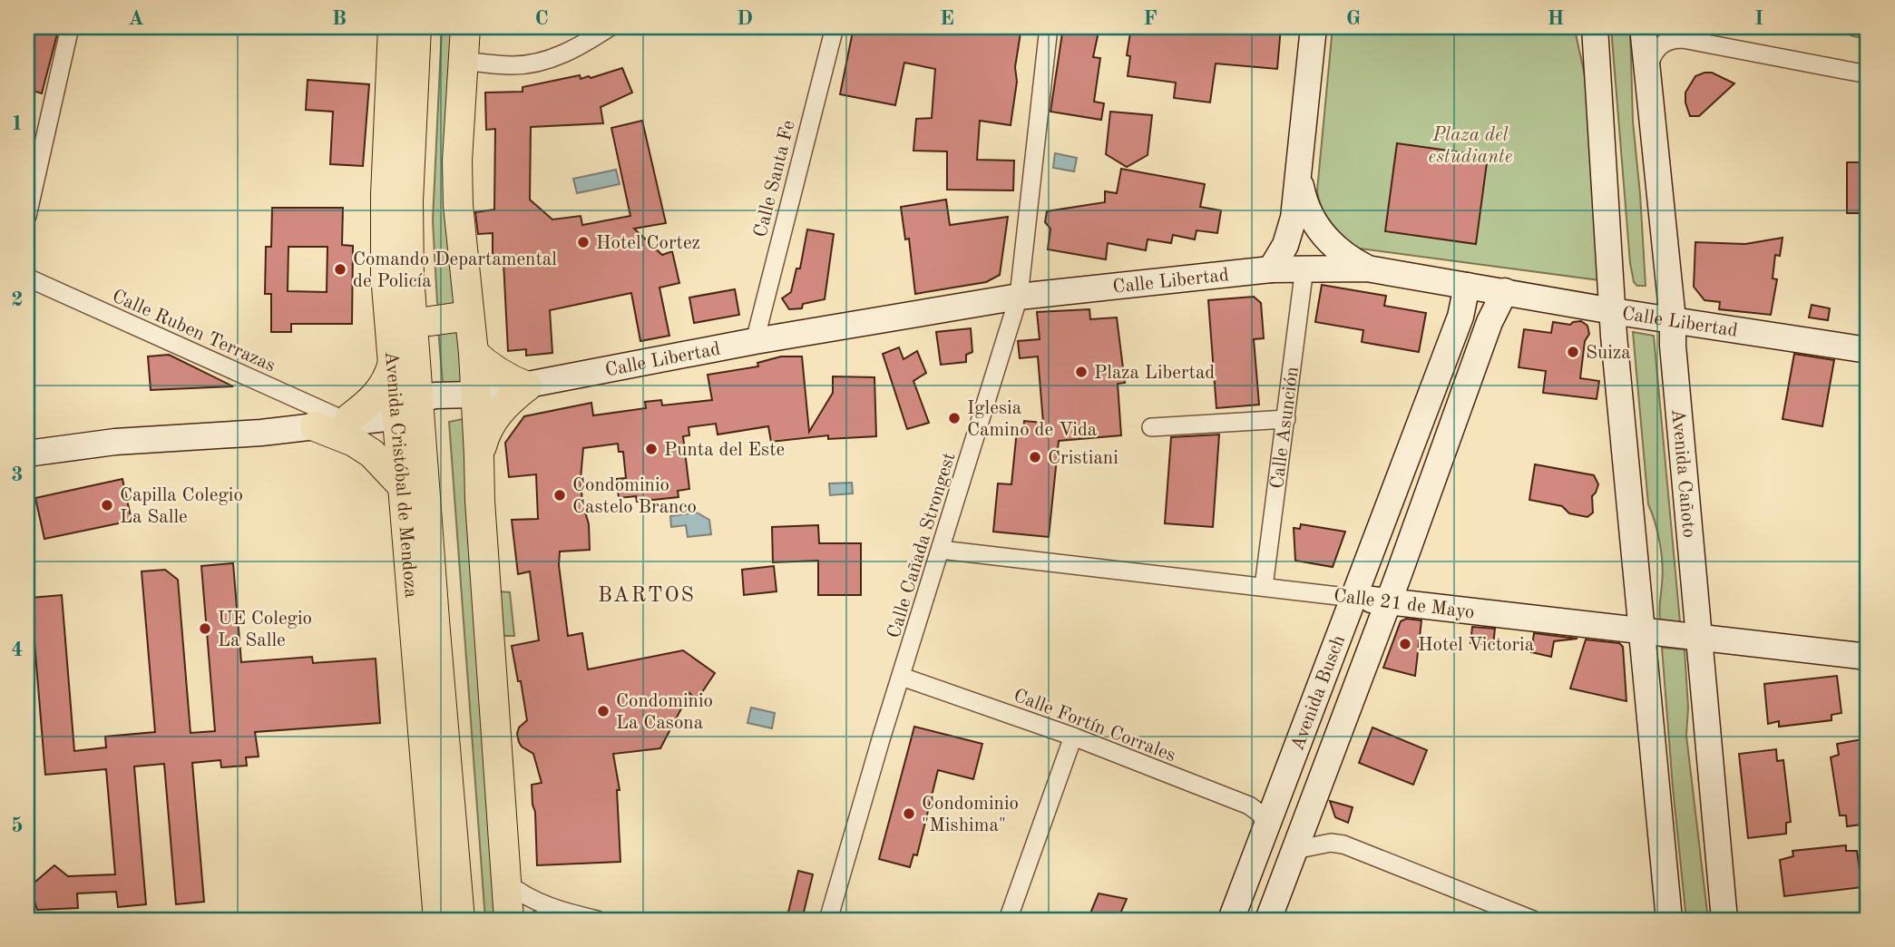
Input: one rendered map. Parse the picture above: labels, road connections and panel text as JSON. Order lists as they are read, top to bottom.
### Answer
{
  "streets": {
    "main road": [
      "Calle Libertad",
      "Avenida Cristóbal de Mendoza",
      "Avenida Cañoto",
      "Calle 21 de Mayo",
      "Avenida Busch"
    ],
    "street": [
      "Calle Santa Fe",
      "Calle Ruben Terrazas",
      "Calle Asunción",
      "Calle Cañada Strongest",
      "Calle Fortín Corrales"
    ]
  },
  "crossings": [
    ["Calle Santa Fe", "Calle Libertad"],
    ["Calle Libertad", "Calle Asunción"],
    ["Calle Libertad", "Avenida Cristóbal de Mendoza"],
    ["Calle Libertad", "Avenida Cañoto"],
    ["Calle Libertad", "Calle Cañada Strongest"],
    ["Calle Libertad", "Avenida Busch"],
    ["Calle Asunción", "Calle 21 de Mayo"],
    ["Avenida Cañoto", "Calle 21 de Mayo"],
    ["Calle Cañada Strongest", "Calle 21 de Mayo"],
    ["Calle Cañada Strongest", "Calle Fortín Corrales"],
    ["Calle 21 de Mayo", "Avenida Busch"],
    ["Avenida Busch", "Calle Fortín Corrales"]
  ],
  "districts": ["BARTOS"],
  "parks": ["Plaza del estudiante"],
  "places": [
    "Hotel Cortez",
    "Comando Departamental de Policía",
    "Suiza",
    "Plaza Libertad",
    "Iglesia Camino de Vida",
    "Punta del Este",
    "Cristiani",
    "Condominio Castelo Branco",
    "Capilla Colegio La Salle",
    "UE Colegio La Salle",
    "Hotel Victoria",
    "Condominio La Casona",
    "Condominio \"Mishima\""
  ],
  "grid": {
    "columns": [
      "A",
      "B",
      "C",
      "D",
      "E",
      "F",
      "G",
      "H",
      "I"
    ],
    "rows": [
      "1",
      "2",
      "3",
      "4",
      "5"
    ]
  }
}
